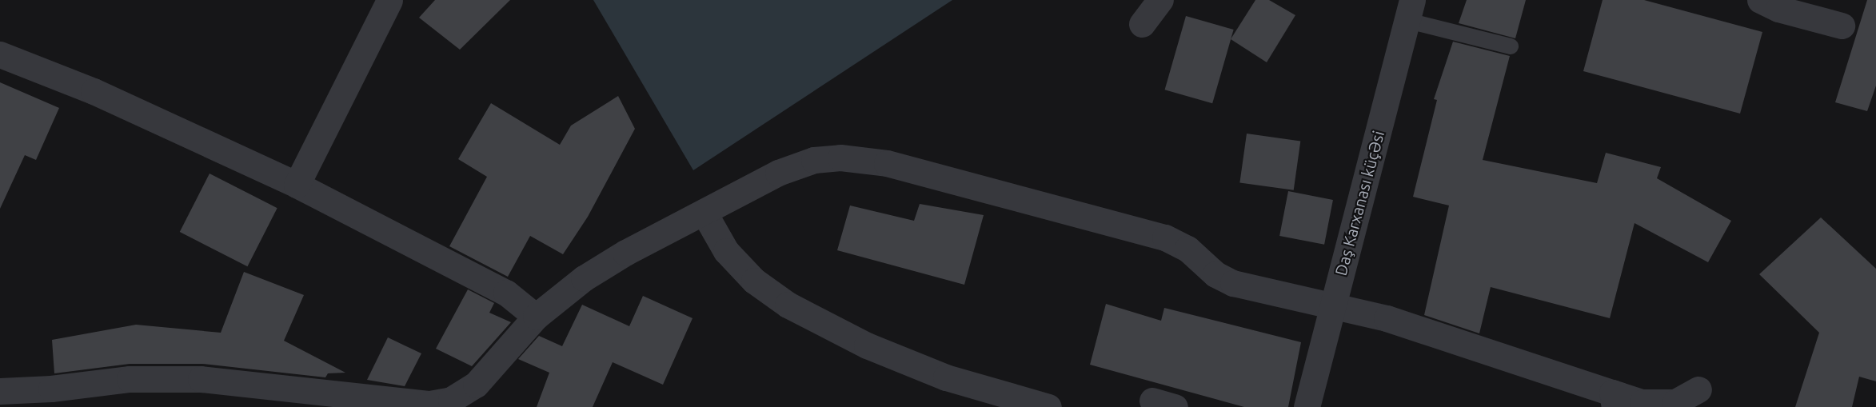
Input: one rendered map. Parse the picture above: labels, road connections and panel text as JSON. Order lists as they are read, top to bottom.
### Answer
{
  "streets": {
    "street": ["Daş Karxanası küçəsi"]
  }
}
